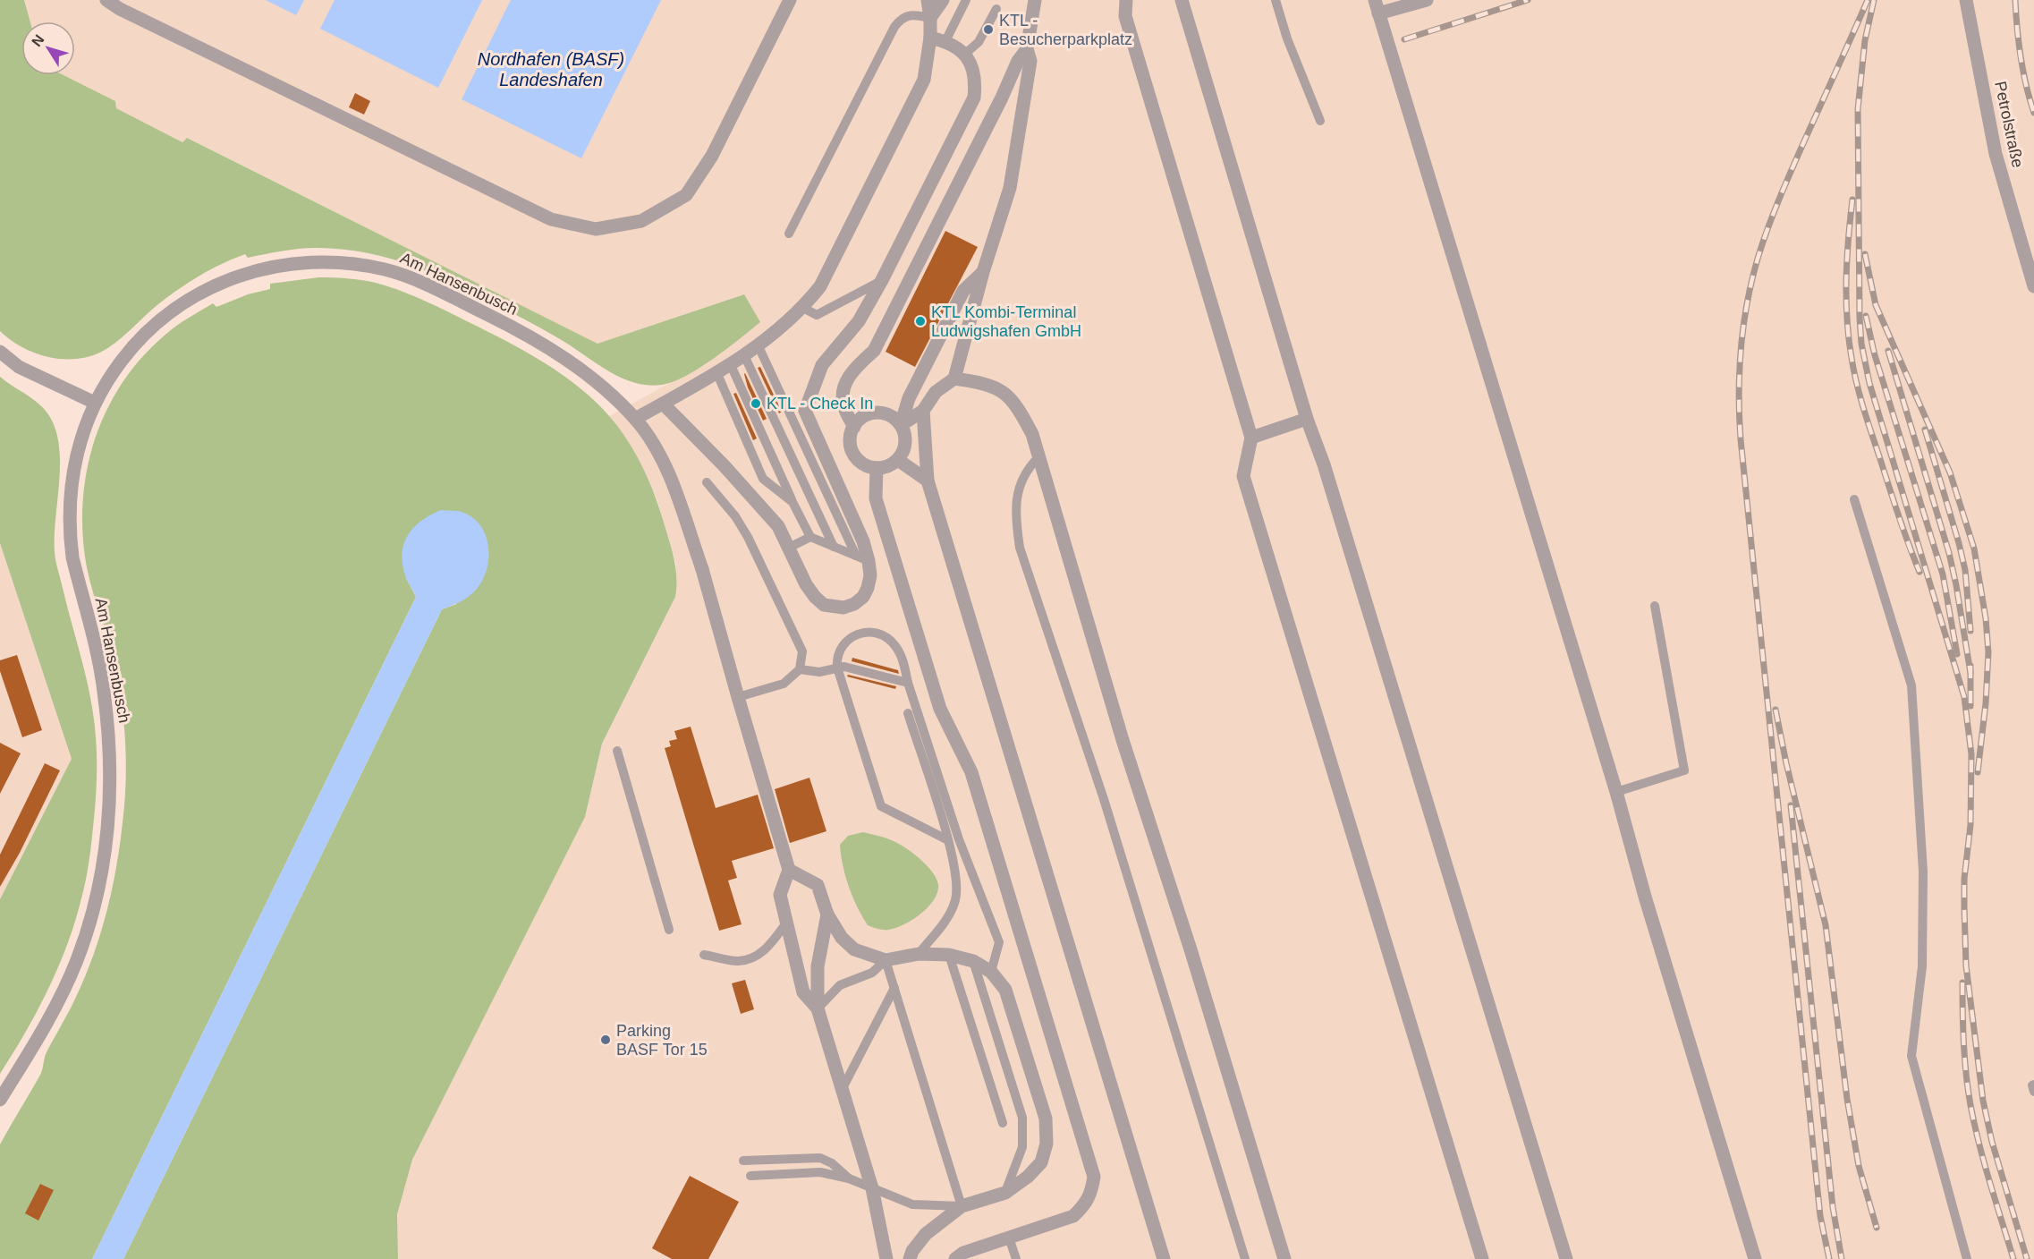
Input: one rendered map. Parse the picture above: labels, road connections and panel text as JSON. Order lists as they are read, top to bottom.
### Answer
{
  "streets": {
    "street": ["Petrolstraße", "Am Hansenbusch"]
  },
  "water": ["Nordhafen (BASF) Landeshafen"],
  "places": [
    "KTL - Besucherparkplatz",
    "KTL Kombi-Terminal Ludwigshafen GmbH",
    "KTL - Check In",
    "Parking BASF Tor 15"
  ],
  "north": "top left"
}
